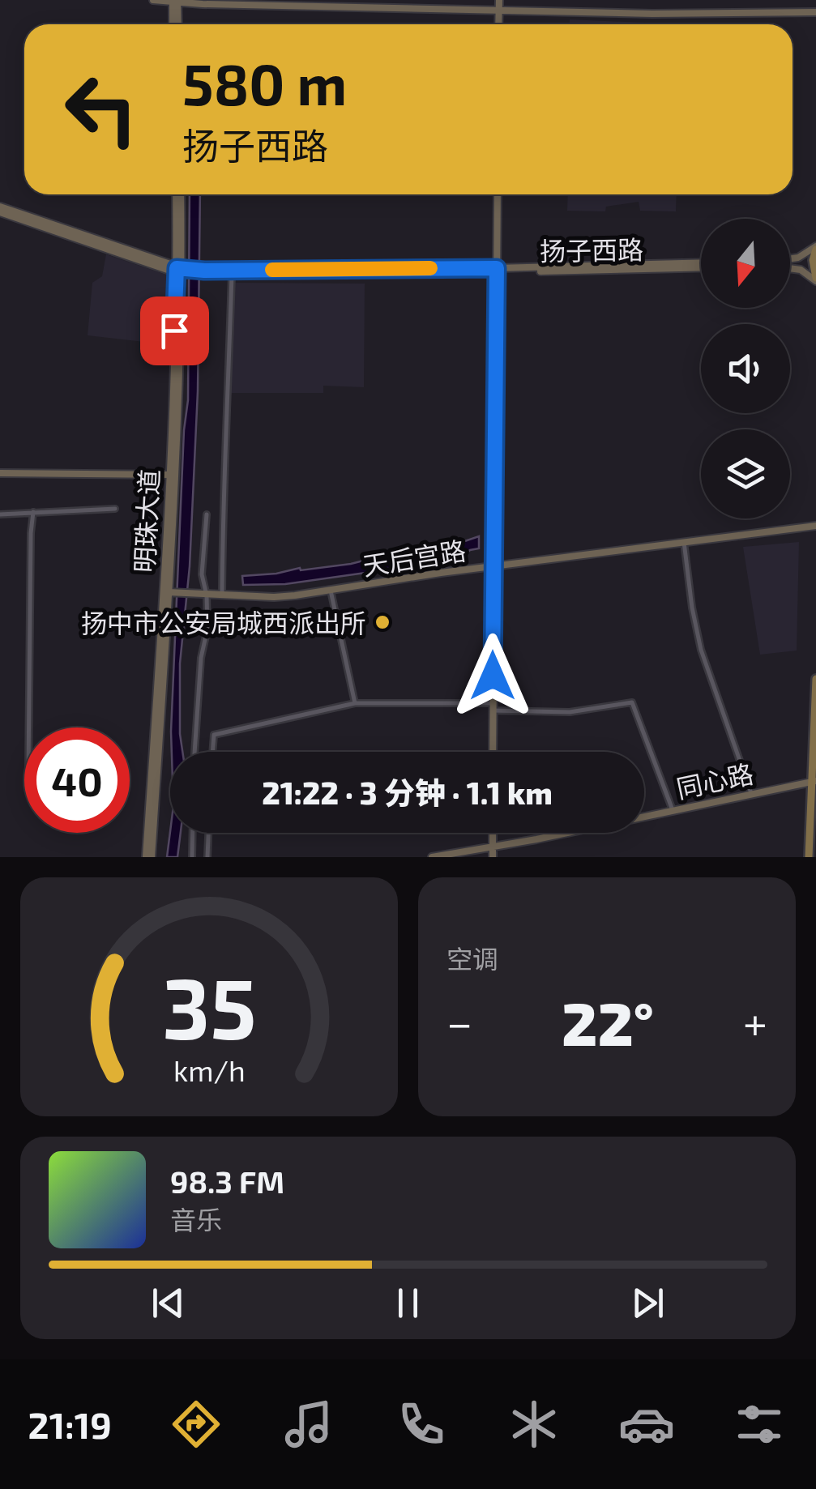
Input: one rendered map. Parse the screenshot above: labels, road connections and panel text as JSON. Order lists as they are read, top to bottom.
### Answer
{
  "streets": {
    "street": [
      "扬子西路",
      "明珠大道",
      "天后宫路",
      "同心路"
    ]
  },
  "crossings": [
    ["扬子西路", "明珠大道"],
    ["明珠大道", "天后宫路"]
  ],
  "places": ["扬中市公安局城西派出所"],
  "north": "bottom",
  "page": {
    "turn": ["580 m", "扬子西路"],
    "limit": "40",
    "trip": "21:22 · 3 分钟 · 1.1 km",
    "tile": "空调",
    "heat": ["−", "22°", "+"],
    "song": ["98.3 FM", "音乐"],
    "tabs": "21:19",
    "gauge": ["35", "km/h"]
  }
}
